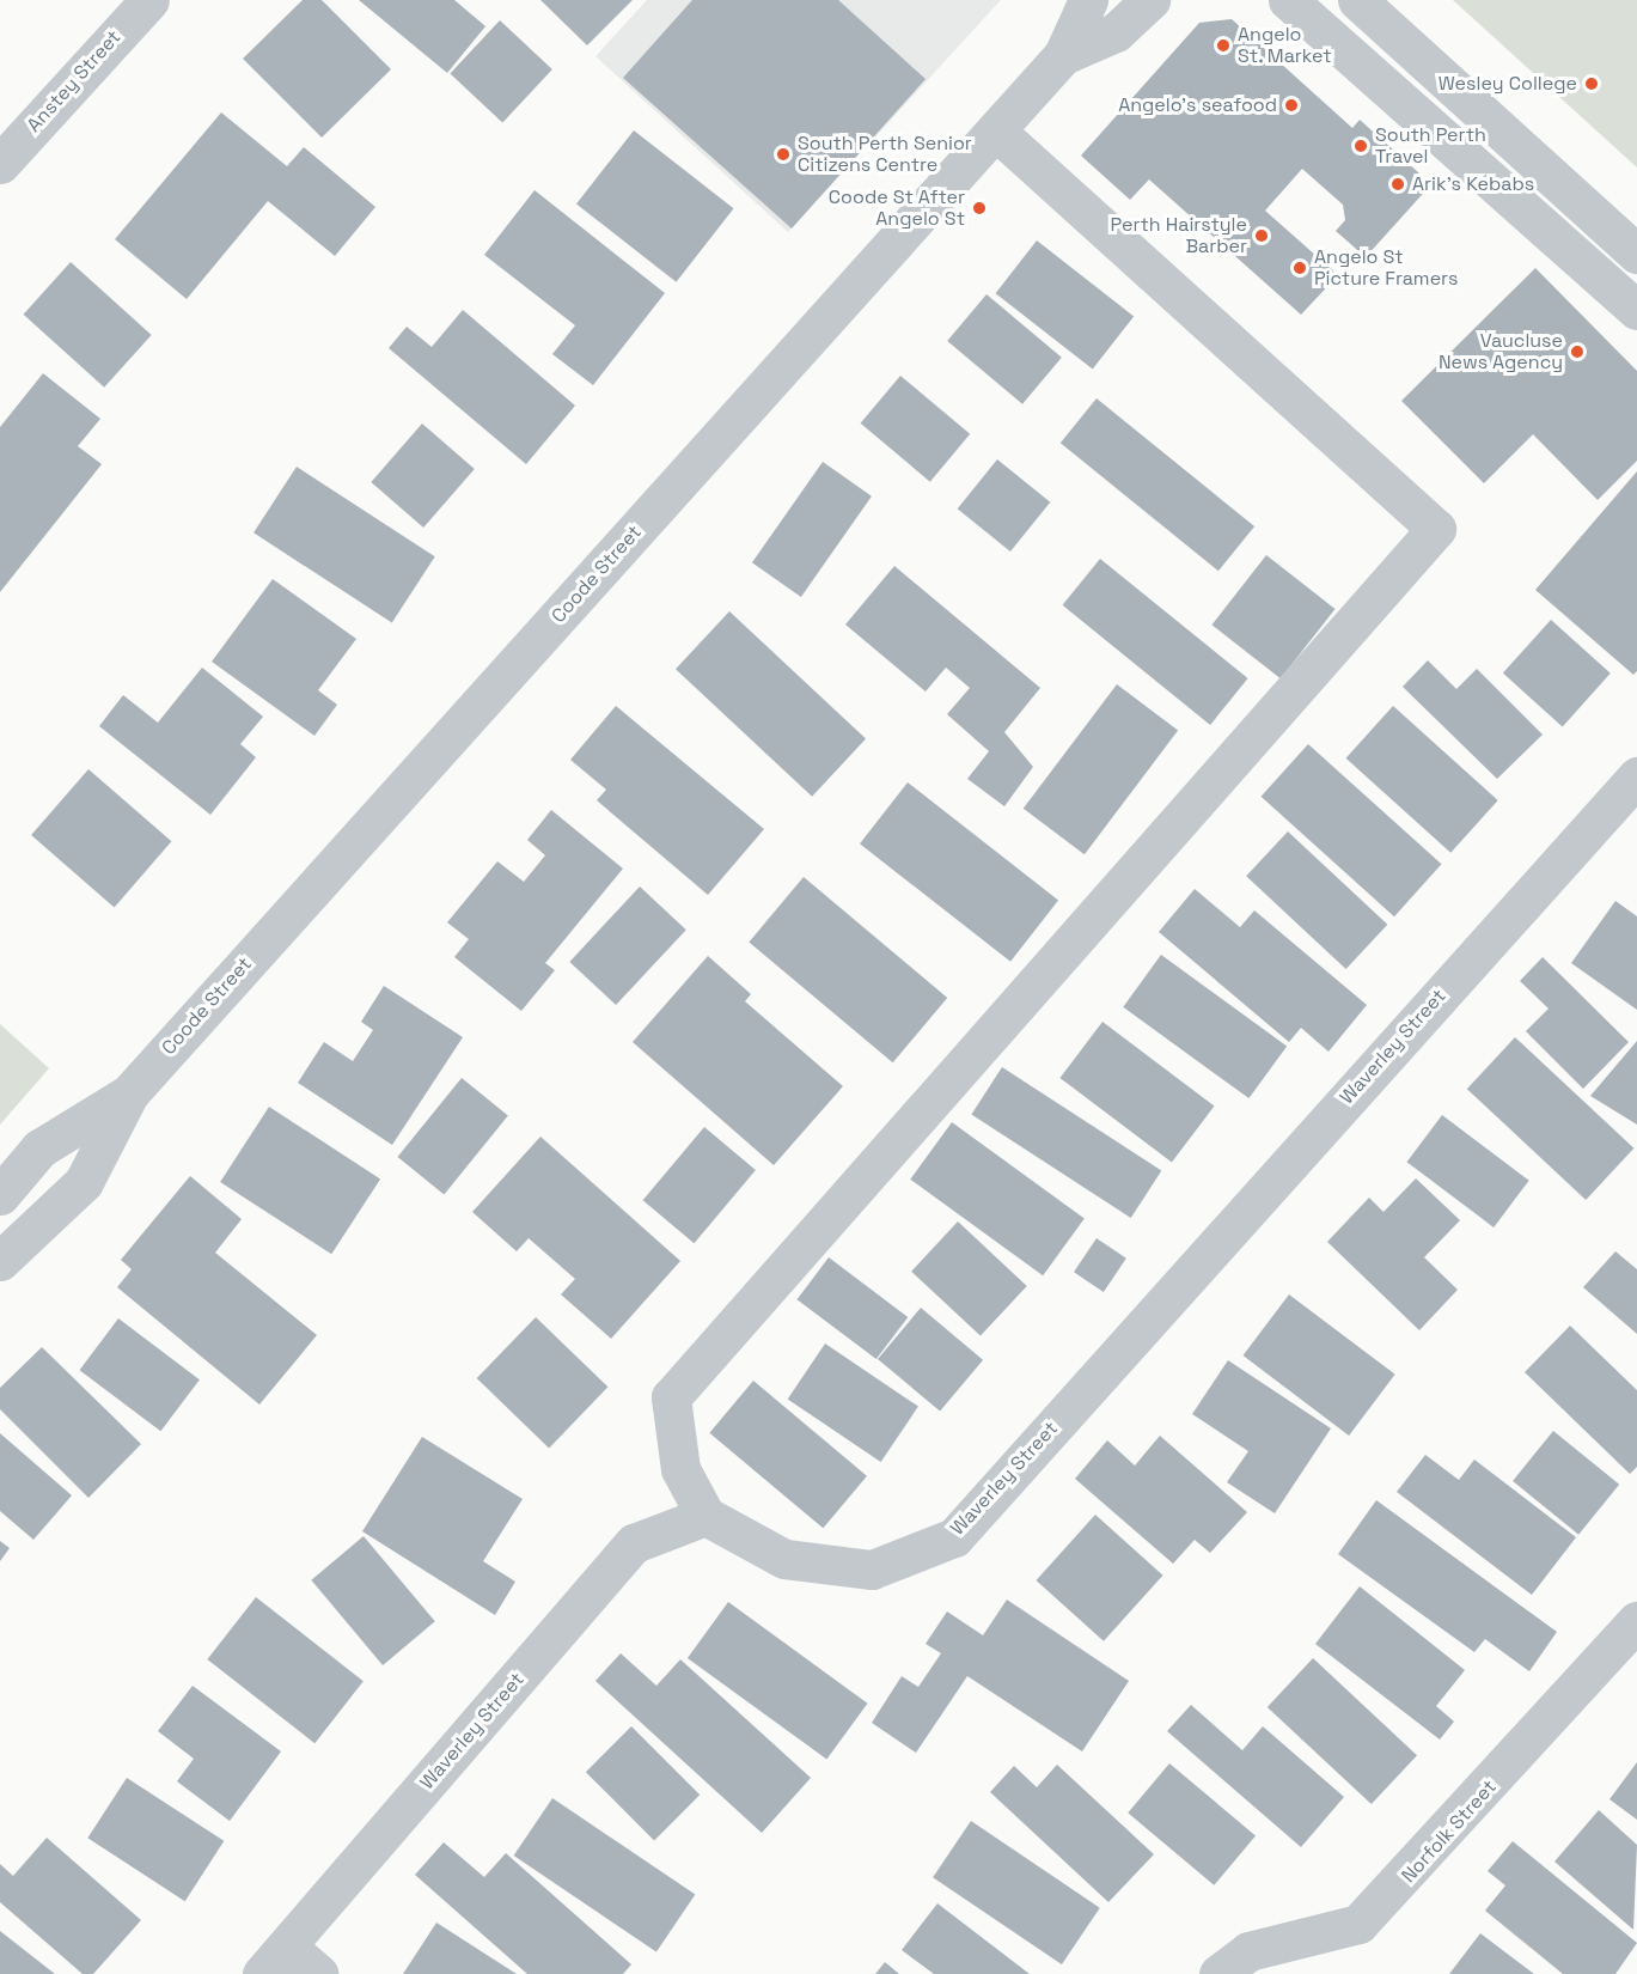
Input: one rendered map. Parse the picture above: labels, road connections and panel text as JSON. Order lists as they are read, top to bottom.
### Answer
{
  "streets": {
    "street": [
      "Anstey Street",
      "Coode Street",
      "Waverley Street",
      "Norfolk Street"
    ]
  },
  "places": [
    "Angelo St. Market",
    "Wesley College",
    "Angelo's seafood",
    "South Perth Travel",
    "South Perth Senior Citizens Centre",
    "Arik's Kebabs",
    "Coode St After Angelo St",
    "Perth Hairstyle Barber",
    "Angelo St Picture Framers",
    "Vaucluse News Agency"
  ]
}
